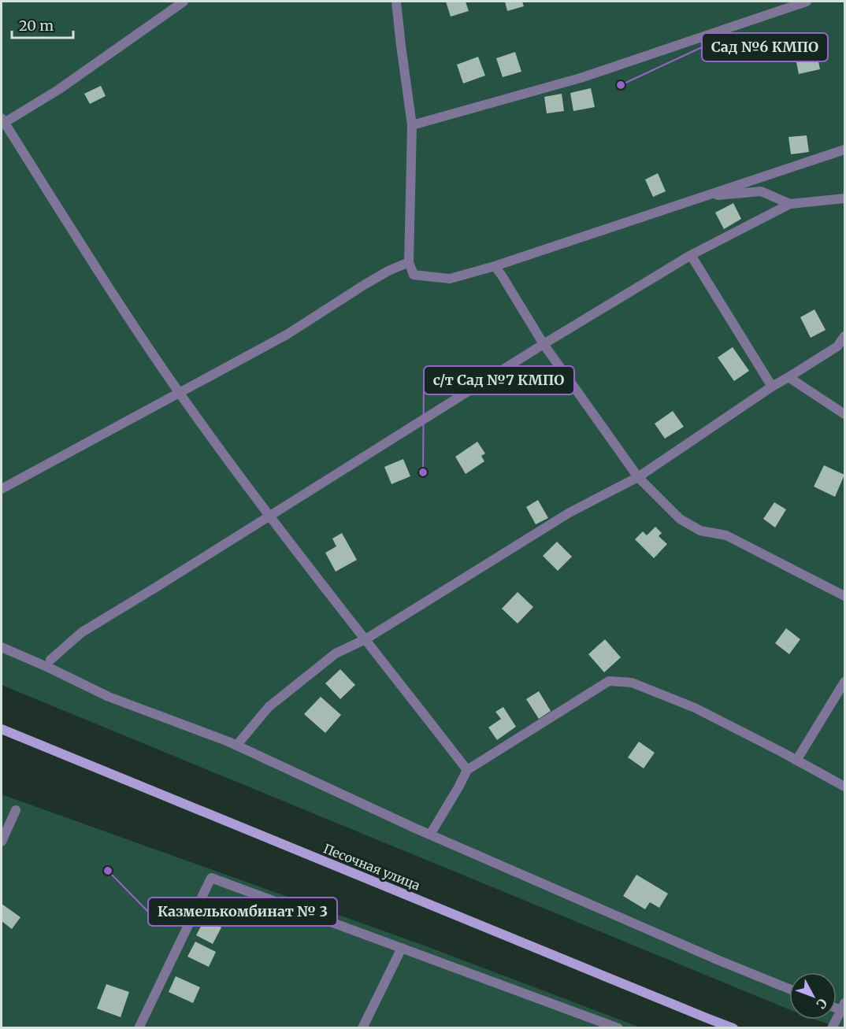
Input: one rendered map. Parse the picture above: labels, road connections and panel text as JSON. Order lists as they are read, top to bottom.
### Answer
{
  "streets": {
    "main road": ["Песочная улица"]
  },
  "places": ["Сад №6 КМПО", "с/т Сад №7 КМПО", "Казмелькомбинат № 3"],
  "scale_bar": "20 m",
  "north": "bottom right"
}
